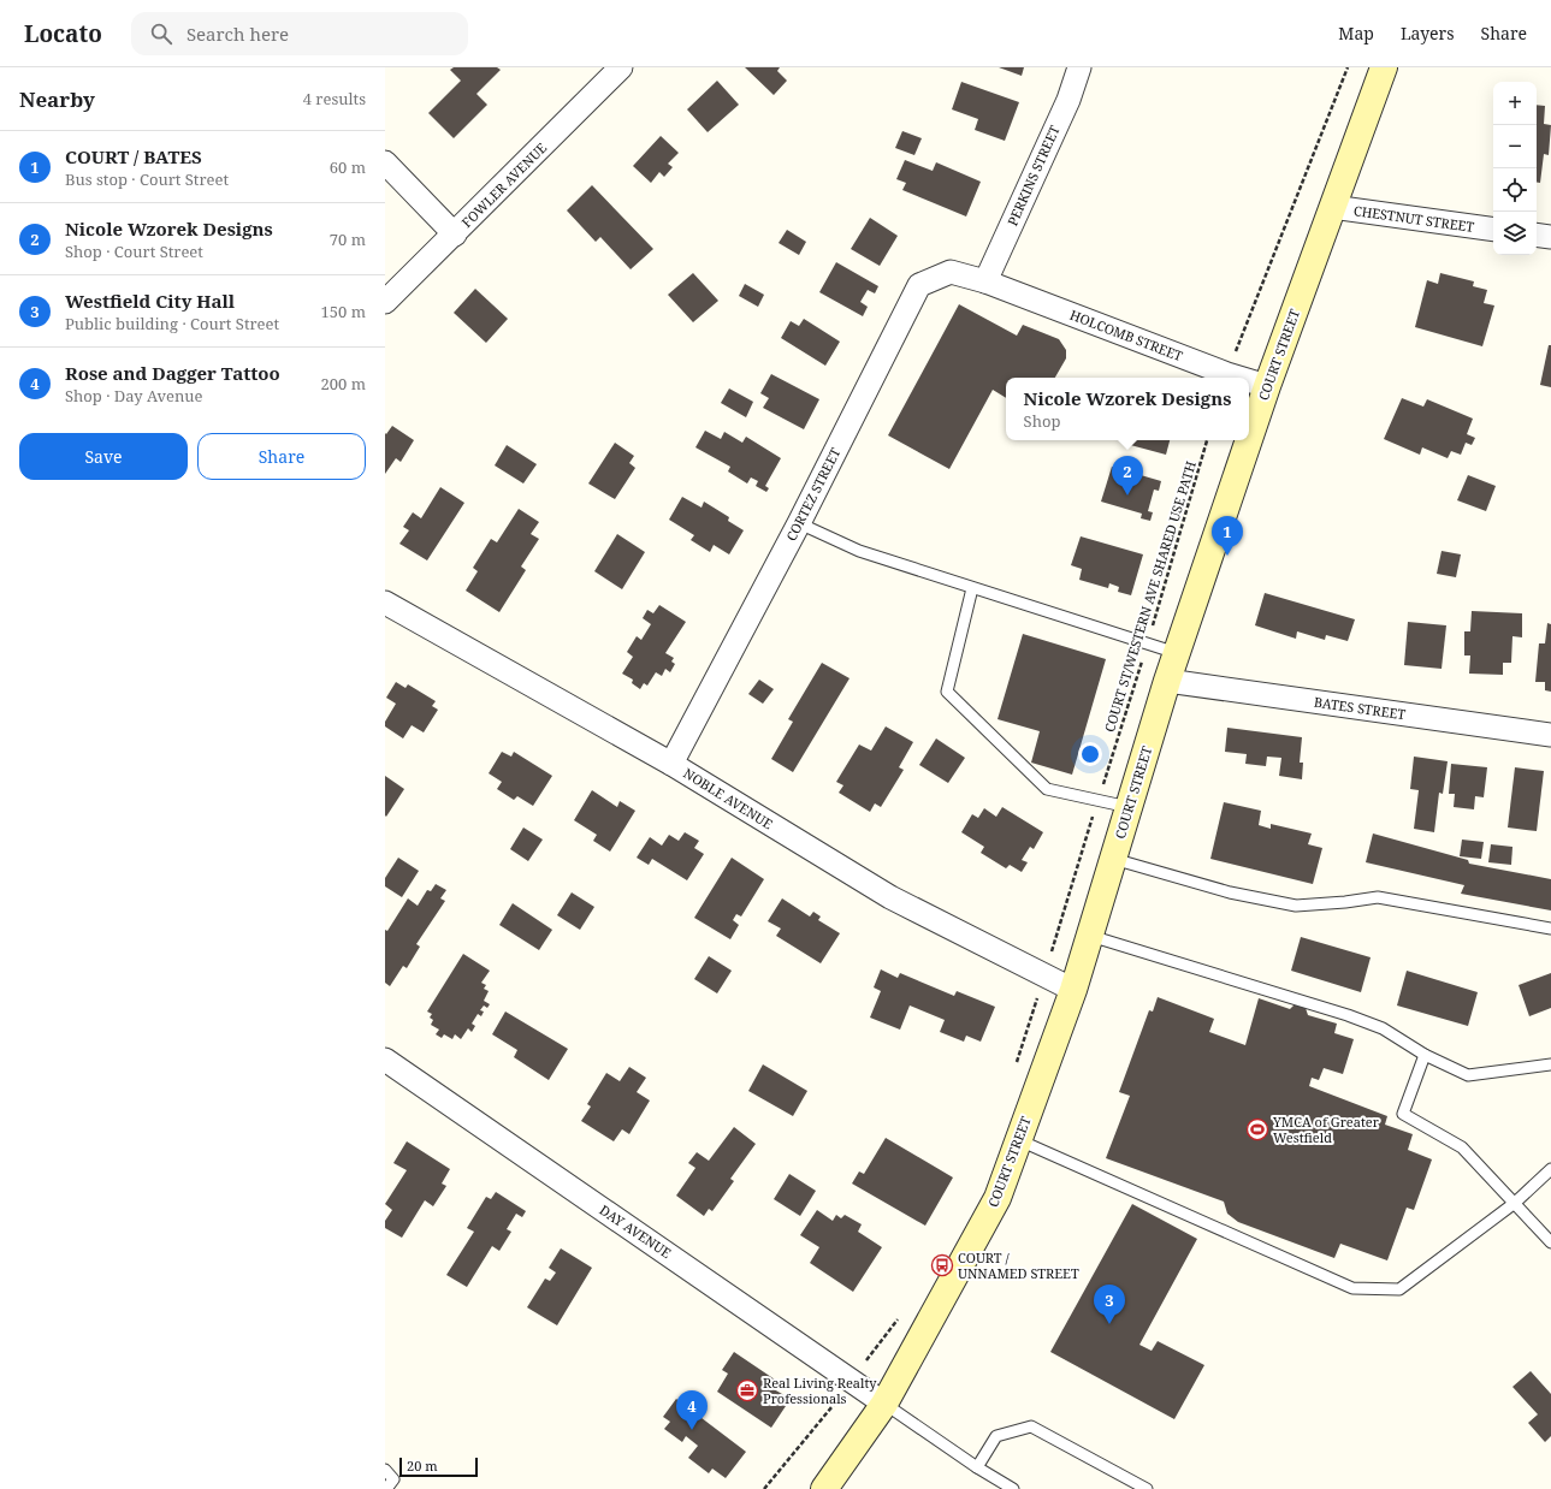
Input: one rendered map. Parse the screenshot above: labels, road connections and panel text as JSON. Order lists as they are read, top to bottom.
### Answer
{
  "streets": {
    "main road": ["COURT STREET"],
    "street": [
      "PERKINS STREET",
      "FOWLER AVENUE",
      "CHESTNUT STREET",
      "HOLCOMB STREET",
      "CORTEZ STREET",
      "BATES STREET",
      "NOBLE AVENUE",
      "DAY AVENUE"
    ],
    "path": ["COURT ST/WESTERN AVE SHARED USE PATH"]
  },
  "crossings": [
    ["PERKINS STREET", "HOLCOMB STREET"],
    ["PERKINS STREET", "CORTEZ STREET"],
    ["CHESTNUT STREET", "COURT STREET"],
    ["HOLCOMB STREET", "COURT STREET"],
    ["HOLCOMB STREET", "CORTEZ STREET"],
    ["COURT STREET", "BATES STREET"],
    ["COURT STREET", "NOBLE AVENUE"],
    ["COURT STREET", "DAY AVENUE"],
    ["CORTEZ STREET", "NOBLE AVENUE"]
  ],
  "places": {
    "sports": ["YMCA of Greater Westfield"],
    "bus stop": ["COURT / UNNAMED STREET"],
    "office": ["Real Living Realty Professionals"]
  },
  "scale_bar": "20 m",
  "page": {
    "header": "Locato",
    "search": "Search here",
    "nav": ["Map", "Layers", "Share"],
    "heading": ["Nearby", "4 results"],
    "map_buttons": ["+", "−"],
    "list": [
      {
        "mark": "1",
        "name": "COURT / BATES",
        "note": "Bus stop · Court Street",
        "value": "60 m"
      },
      {
        "mark": "2",
        "name": "Nicole Wzorek Designs",
        "note": "Shop · Court Street",
        "value": "70 m"
      },
      {
        "mark": "3",
        "name": "Westfield City Hall",
        "note": "Public building · Court Street",
        "value": "150 m"
      },
      {
        "mark": "4",
        "name": "Rose and Dagger Tattoo",
        "note": "Shop · Day Avenue",
        "value": "200 m"
      }
    ],
    "popup": ["Nicole Wzorek Designs", "Shop"],
    "buttons": ["Save", "Share"],
    "pins": [
      "2",
      "1",
      "3",
      "4"
    ],
    "scale": "20 m"
  }
}
